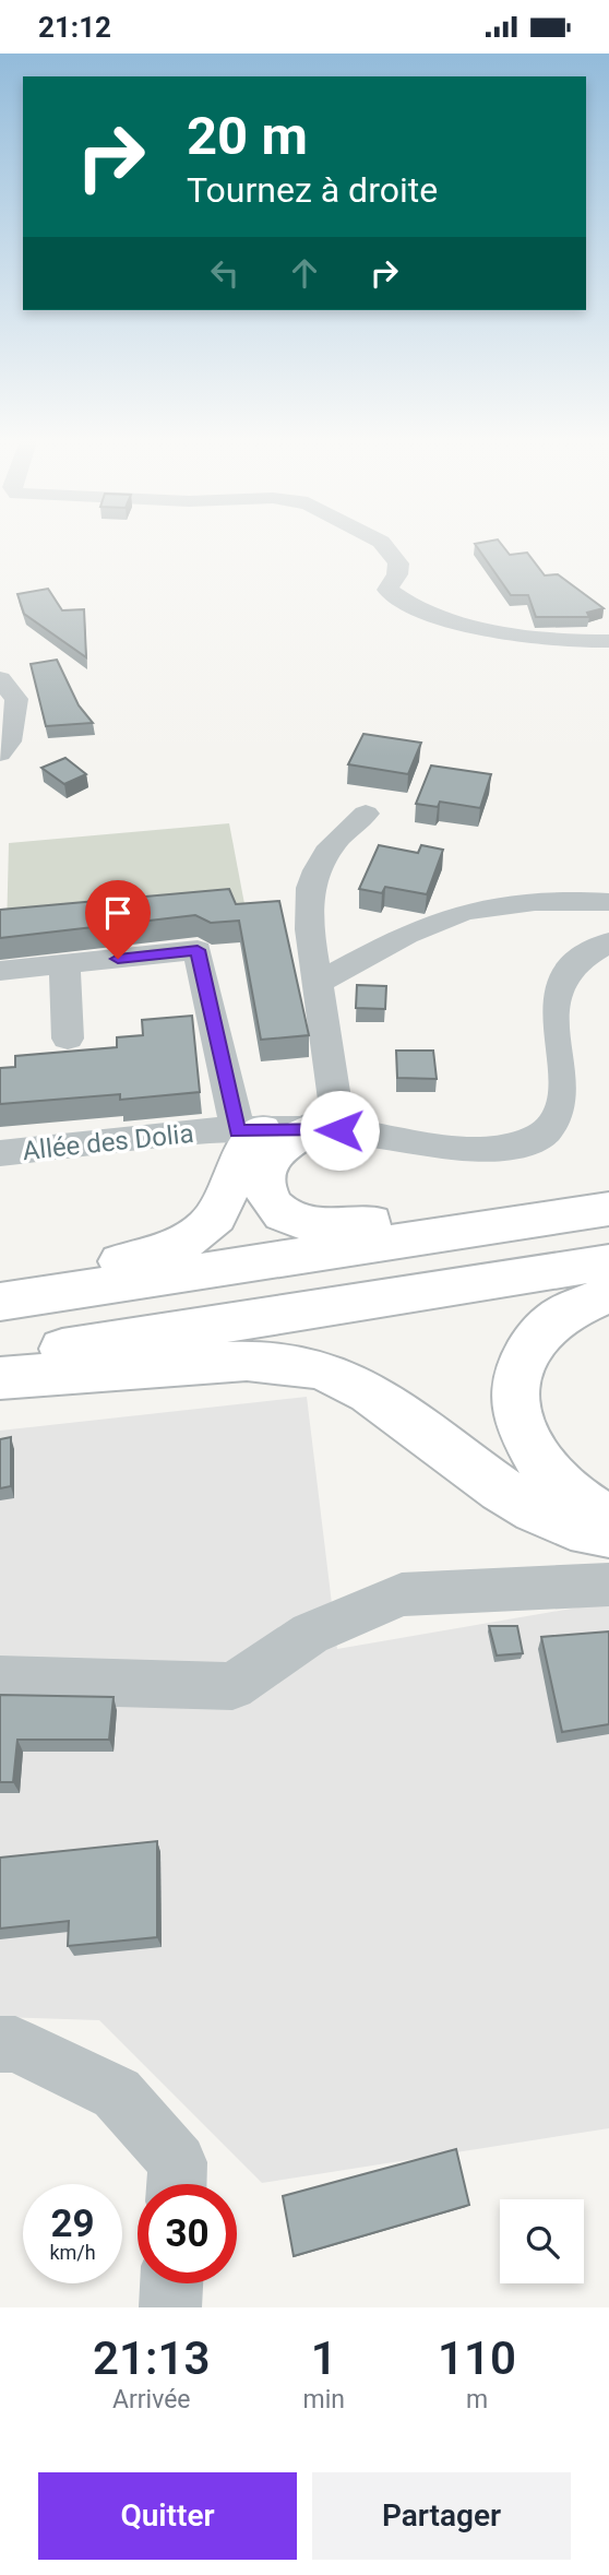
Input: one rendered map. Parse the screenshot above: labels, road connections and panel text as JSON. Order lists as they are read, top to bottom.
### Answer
{
  "streets": {
    "street": ["Allée des Dolia"]
  },
  "page": {
    "status": "21:12",
    "turn": ["20 m", "Tournez à droite"],
    "speed": "29 km/h",
    "limit": "30",
    "eta": [
      "21:13",
      "Arrivée",
      "1",
      "min",
      "110",
      "m"
    ],
    "buttons": ["Quitter", "Partager"]
  }
}
